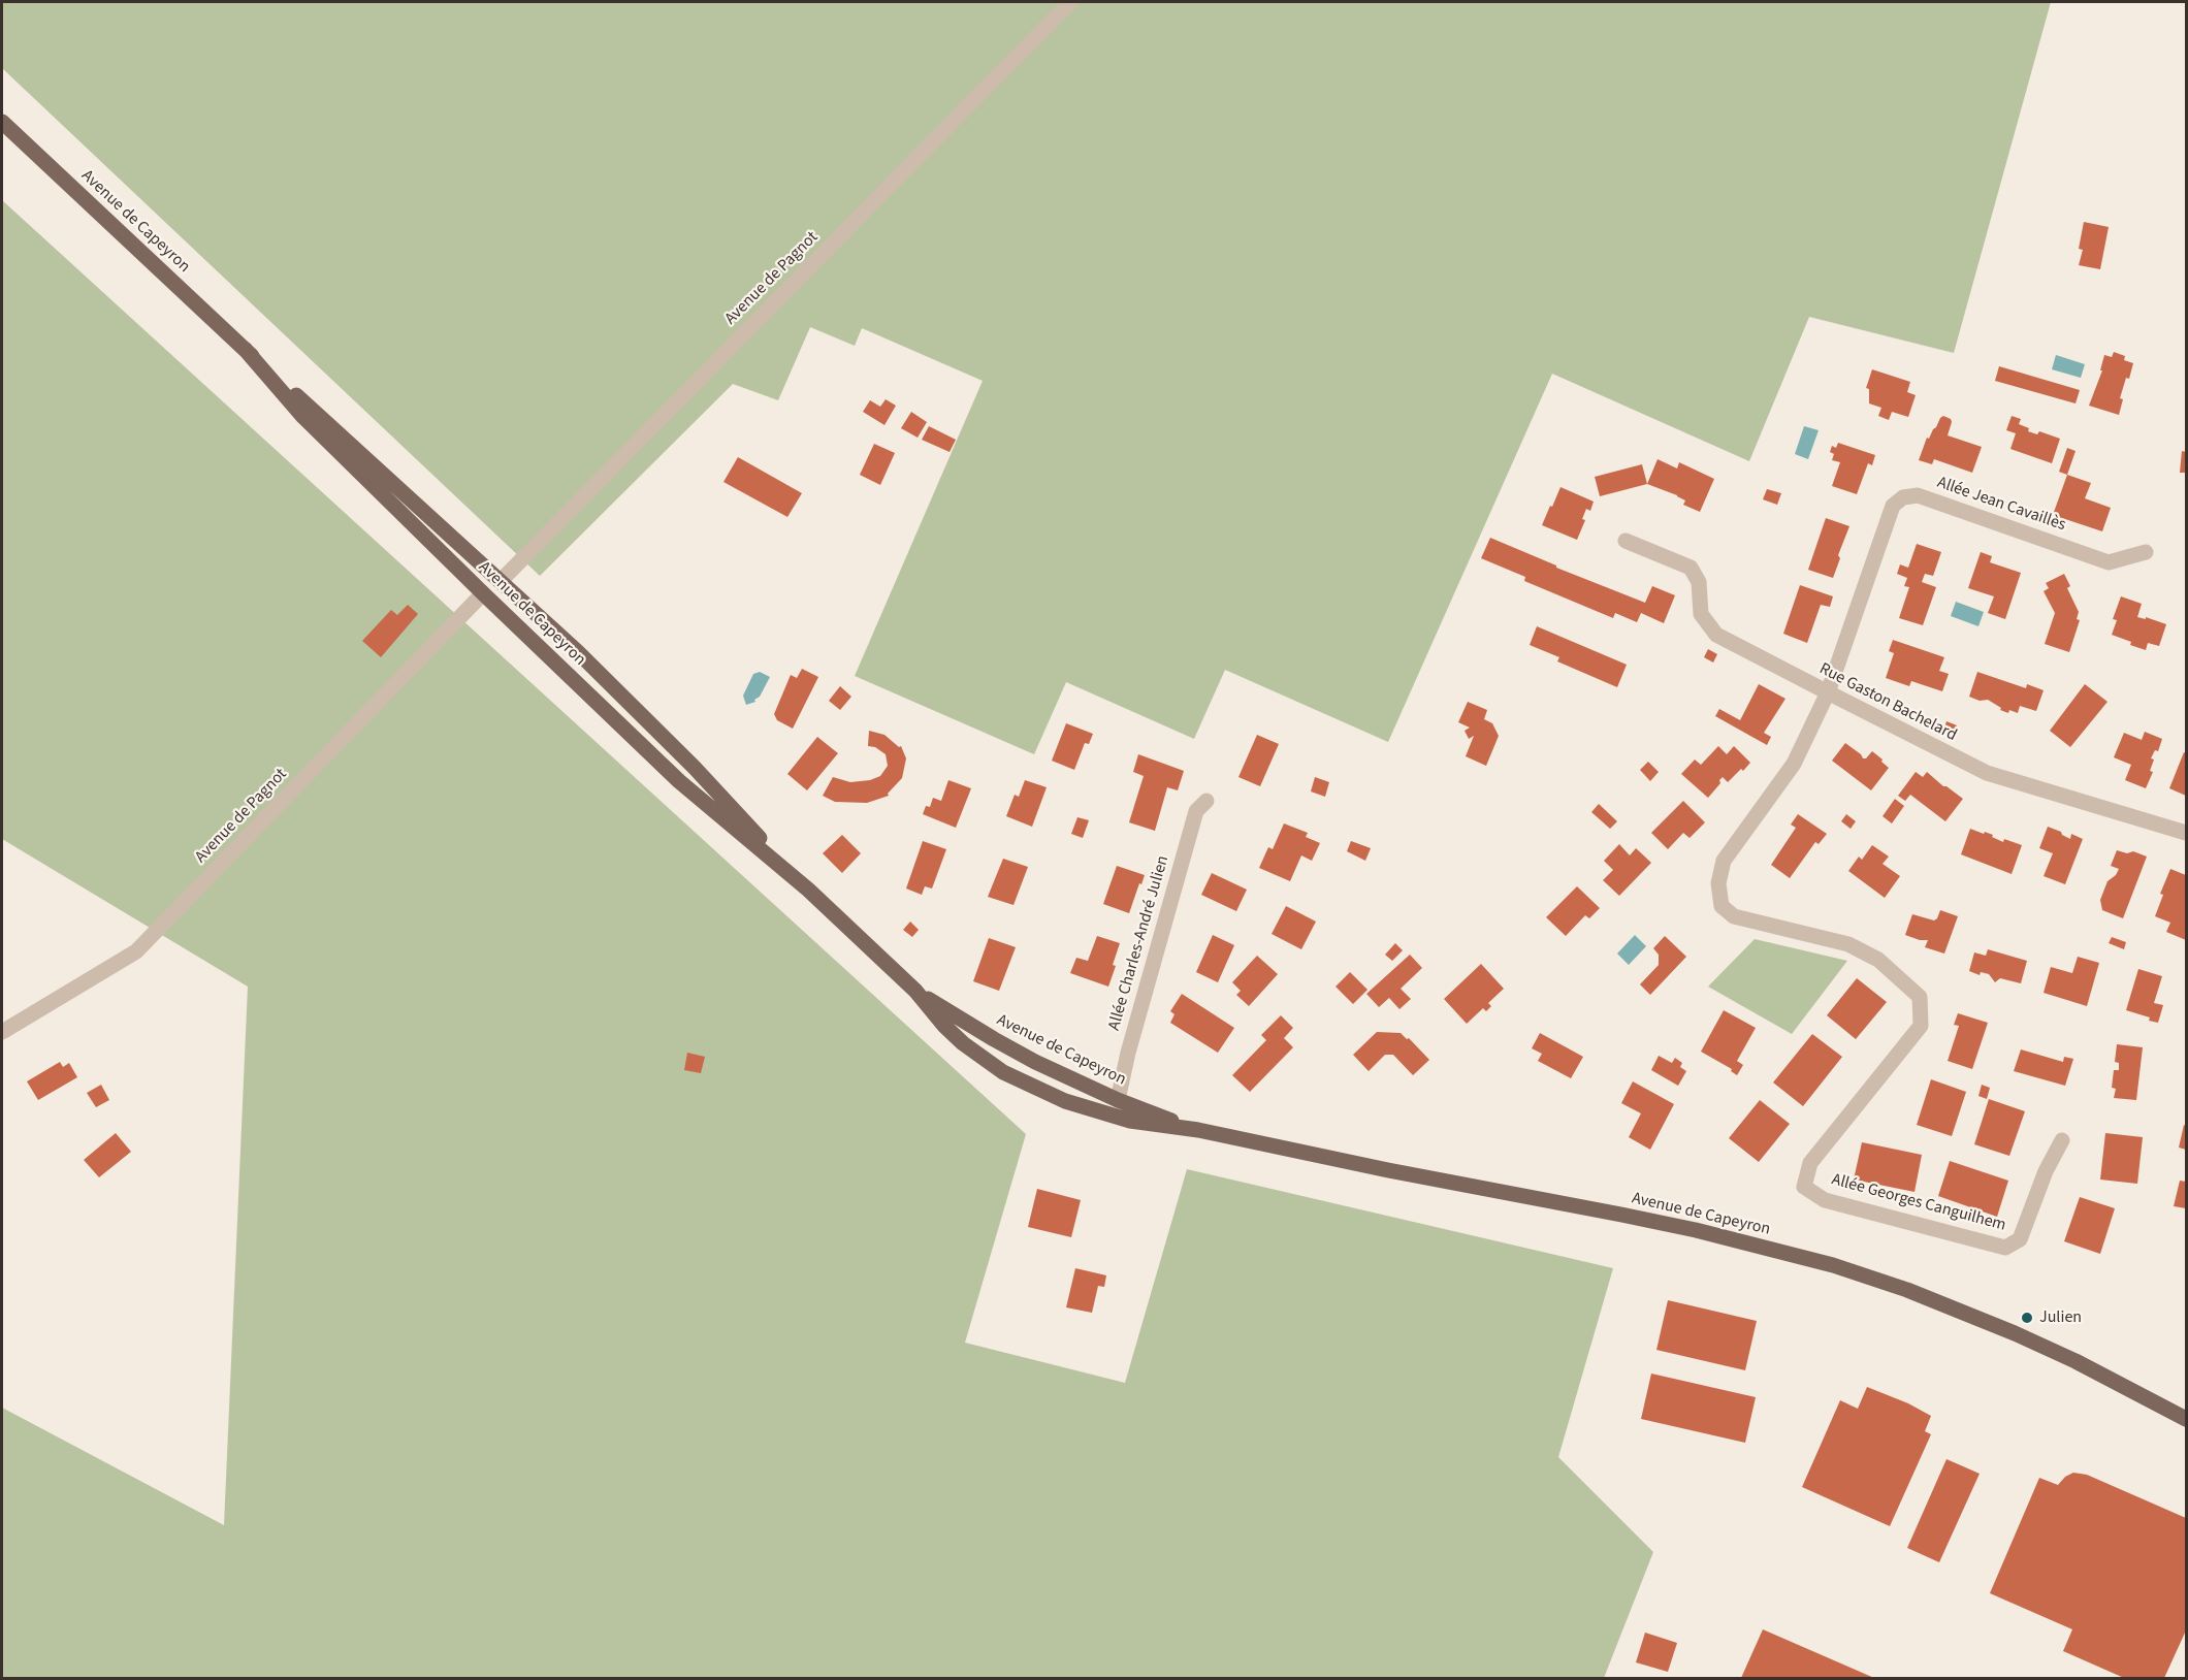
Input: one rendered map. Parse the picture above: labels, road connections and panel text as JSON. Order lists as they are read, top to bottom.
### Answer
{
  "streets": {
    "main road": ["Avenue de Capeyron"],
    "street": [
      "Avenue de Pagnot",
      "Allée Jean Cavaillès",
      "Rue Gaston Bachelard",
      "Allée Charles-André Julien",
      "Allée Georges Canguilhem"
    ]
  },
  "crossings": [
    ["Avenue de Capeyron", "Avenue de Pagnot"],
    ["Avenue de Capeyron", "Allée Charles-André Julien"],
    ["Allée Jean Cavaillès", "Rue Gaston Bachelard"],
    ["Allée Jean Cavaillès", "Allée Georges Canguilhem"],
    ["Rue Gaston Bachelard", "Allée Georges Canguilhem"]
  ],
  "places": ["Julien"]
}
